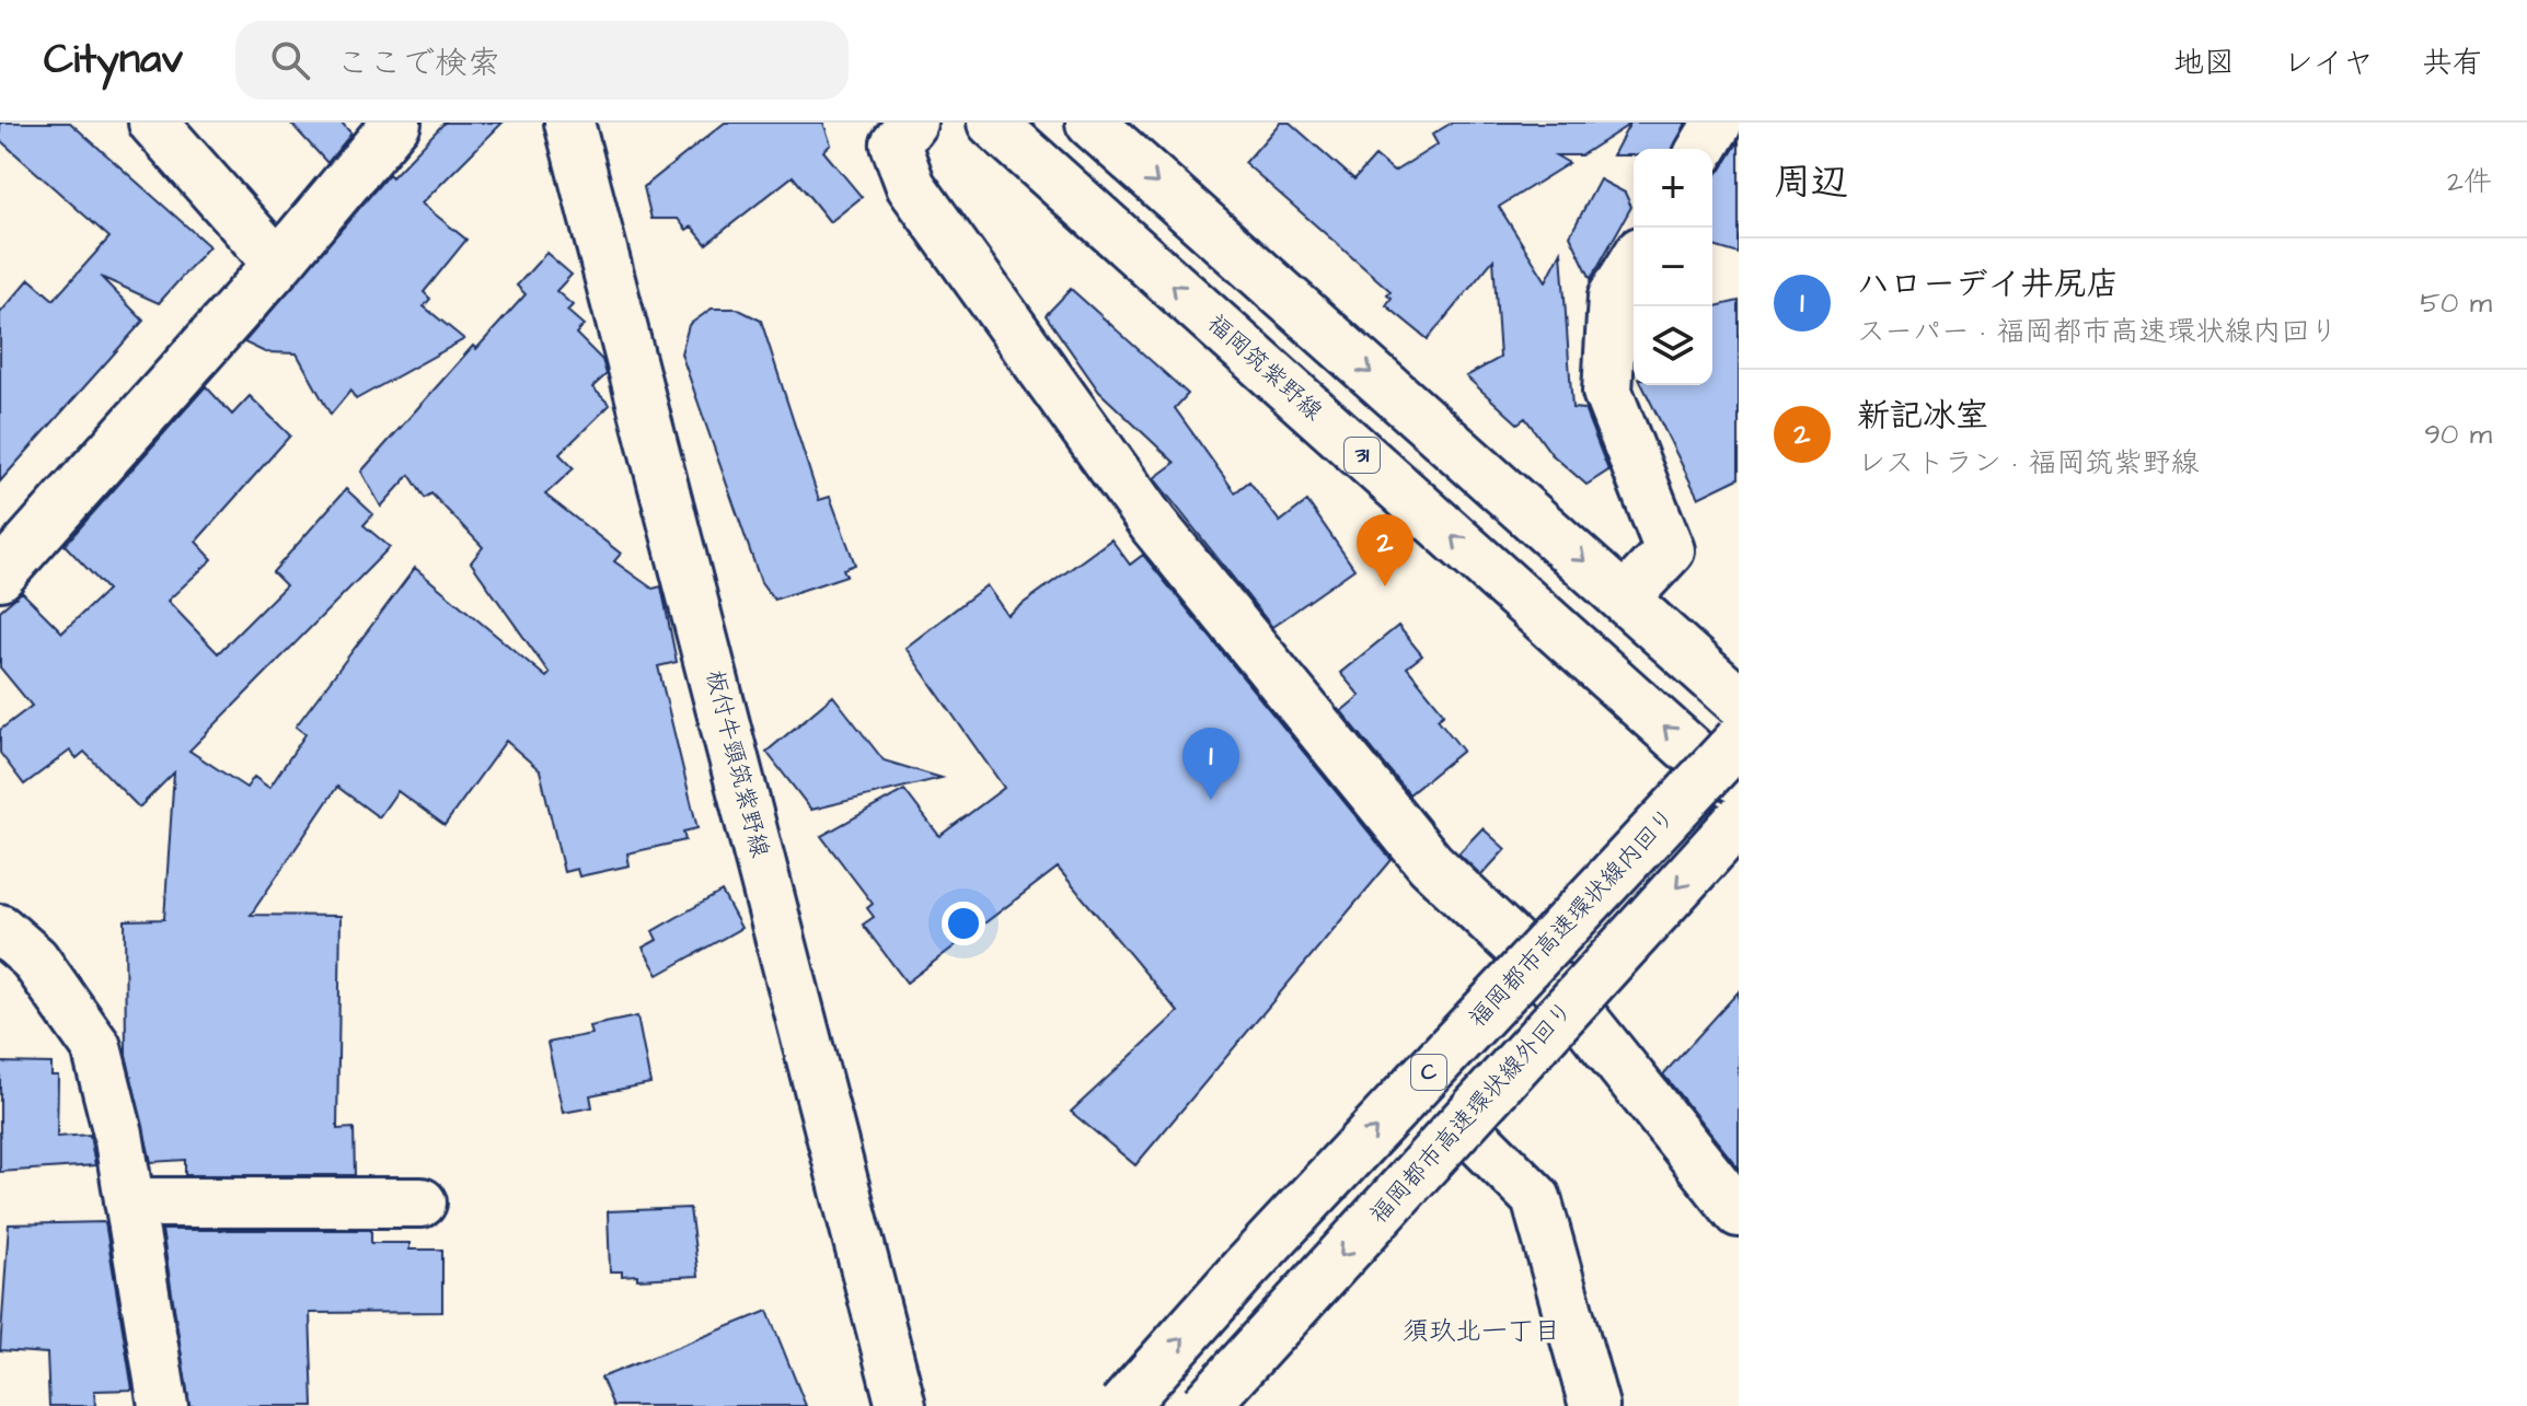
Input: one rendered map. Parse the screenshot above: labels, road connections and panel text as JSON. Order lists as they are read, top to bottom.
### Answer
{
  "streets": {
    "main road": [
      "福岡筑紫野線",
      "31",
      "板付牛頸筑紫野線",
      "福岡都市高速環状線内回り",
      "C",
      "福岡都市高速環状線外回り"
    ]
  },
  "one_way": ["福岡都市高速環状線内回り", "福岡都市高速環状線外回り"],
  "districts": ["須玖北一丁目"],
  "page": {
    "header": "Citynav",
    "search": "ここで検索",
    "nav": ["地図", "レイヤ", "共有"],
    "heading": ["周辺", "2件"],
    "map_buttons": ["+", "−"],
    "list": [
      {
        "mark": "1",
        "name": "ハローデイ井尻店",
        "note": "スーパー · 福岡都市高速環状線内回り",
        "value": "50 m"
      },
      {
        "mark": "2",
        "name": "新記冰室",
        "note": "レストラン · 福岡筑紫野線",
        "value": "90 m"
      }
    ],
    "pins": ["2", "1"]
  }
}
